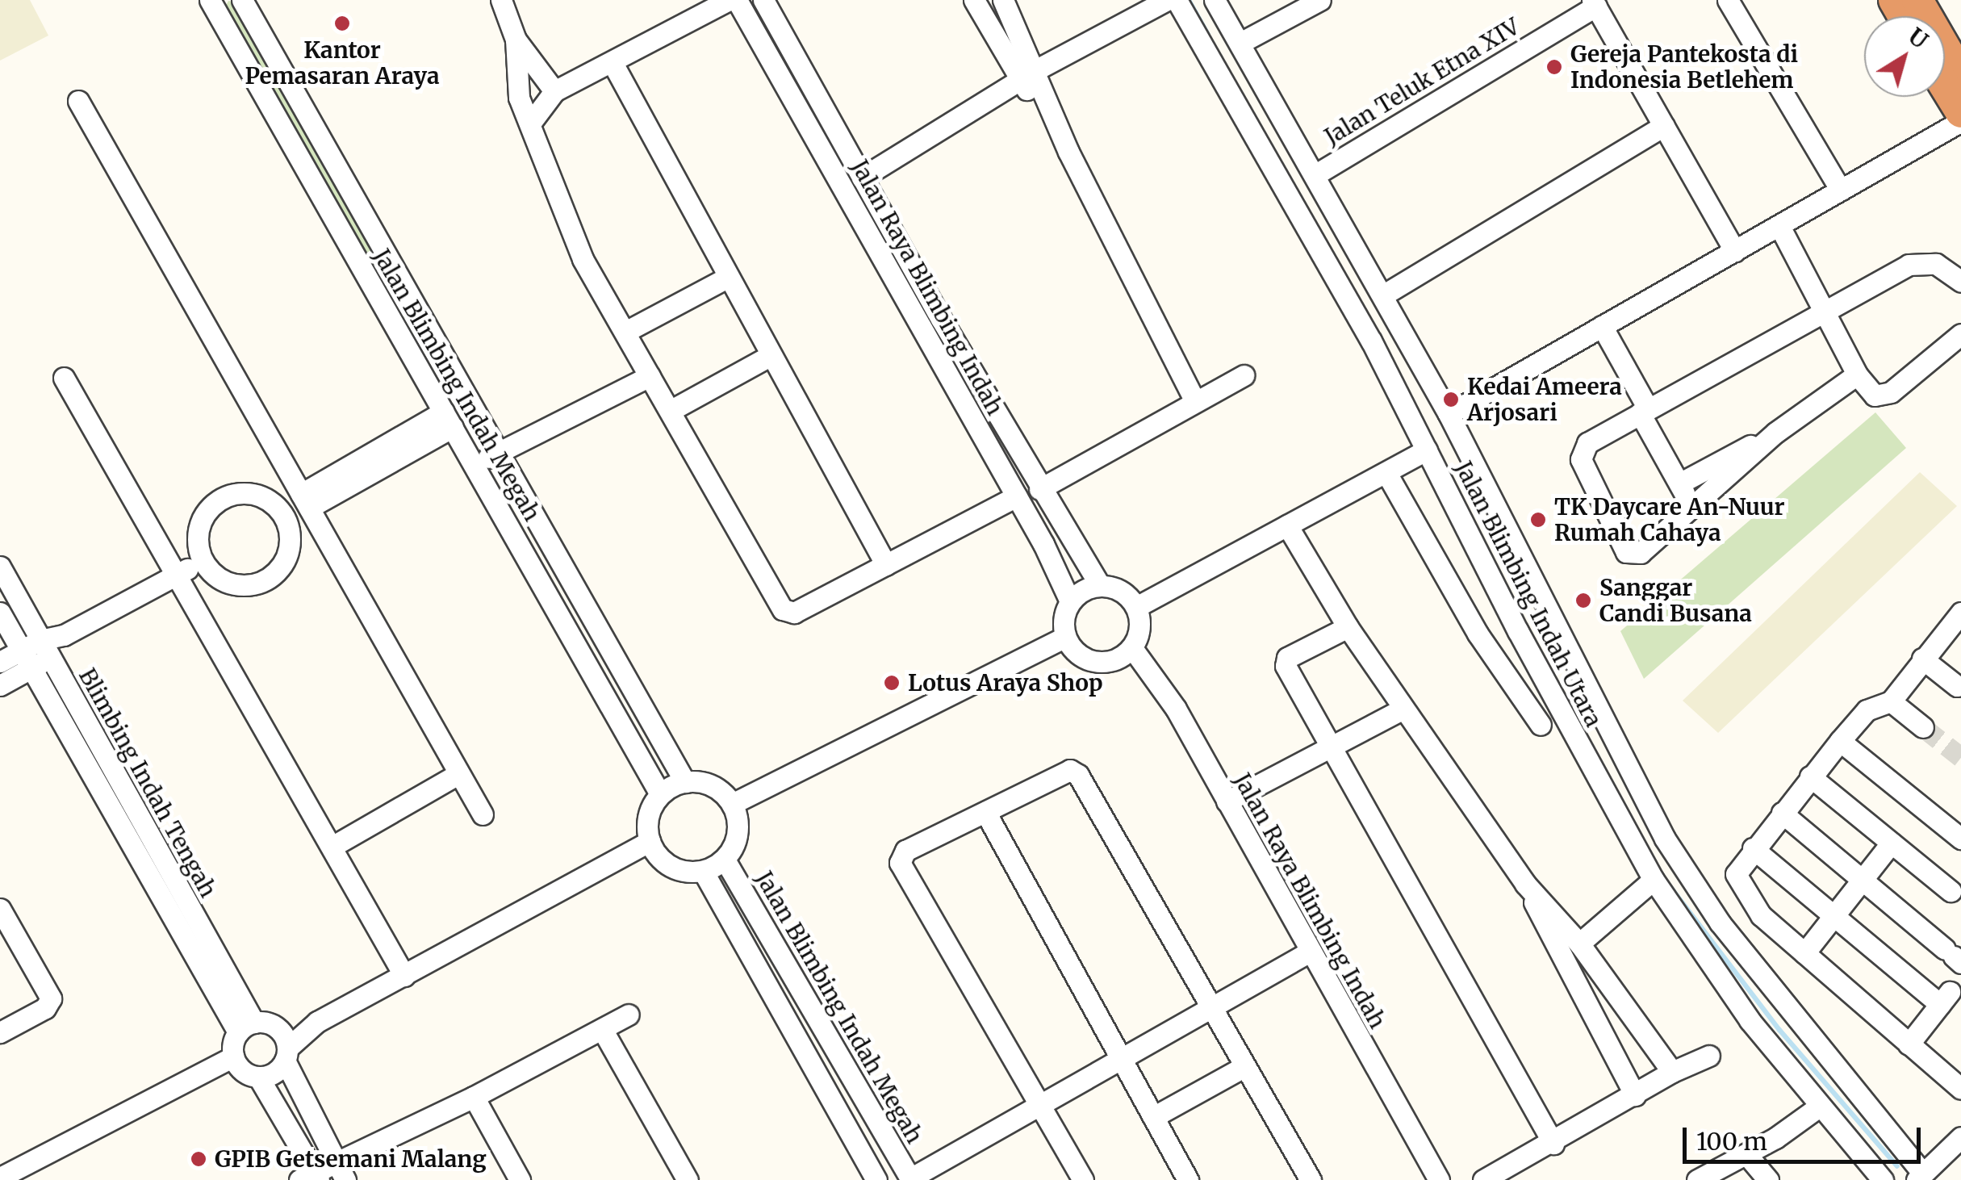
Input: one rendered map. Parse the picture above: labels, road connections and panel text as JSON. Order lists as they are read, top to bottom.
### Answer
{
  "streets": {
    "street": [
      "Jalan Teluk Etna XIV",
      "Jalan Raya Blimbing Indah",
      "Jalan Blimbing Indah Megah",
      "Jalan Blimbing Indah Utara",
      "Blimbing Indah Tengah"
    ]
  },
  "crossings": [
    ["Jalan Teluk Etna XIV", "Jalan Blimbing Indah Utara"]
  ],
  "places": [
    "Kantor Pemasaran Araya",
    "Gereja Pantekosta di Indonesia Betlehem",
    "Kedai Ameera Arjosari",
    "TK Daycare An-Nuur Rumah Cahaya",
    "Sanggar Candi Busana",
    "Lotus Araya Shop",
    "GPIB Getsemani Malang"
  ],
  "scale_bar": "100 m",
  "north": "top right"
}
